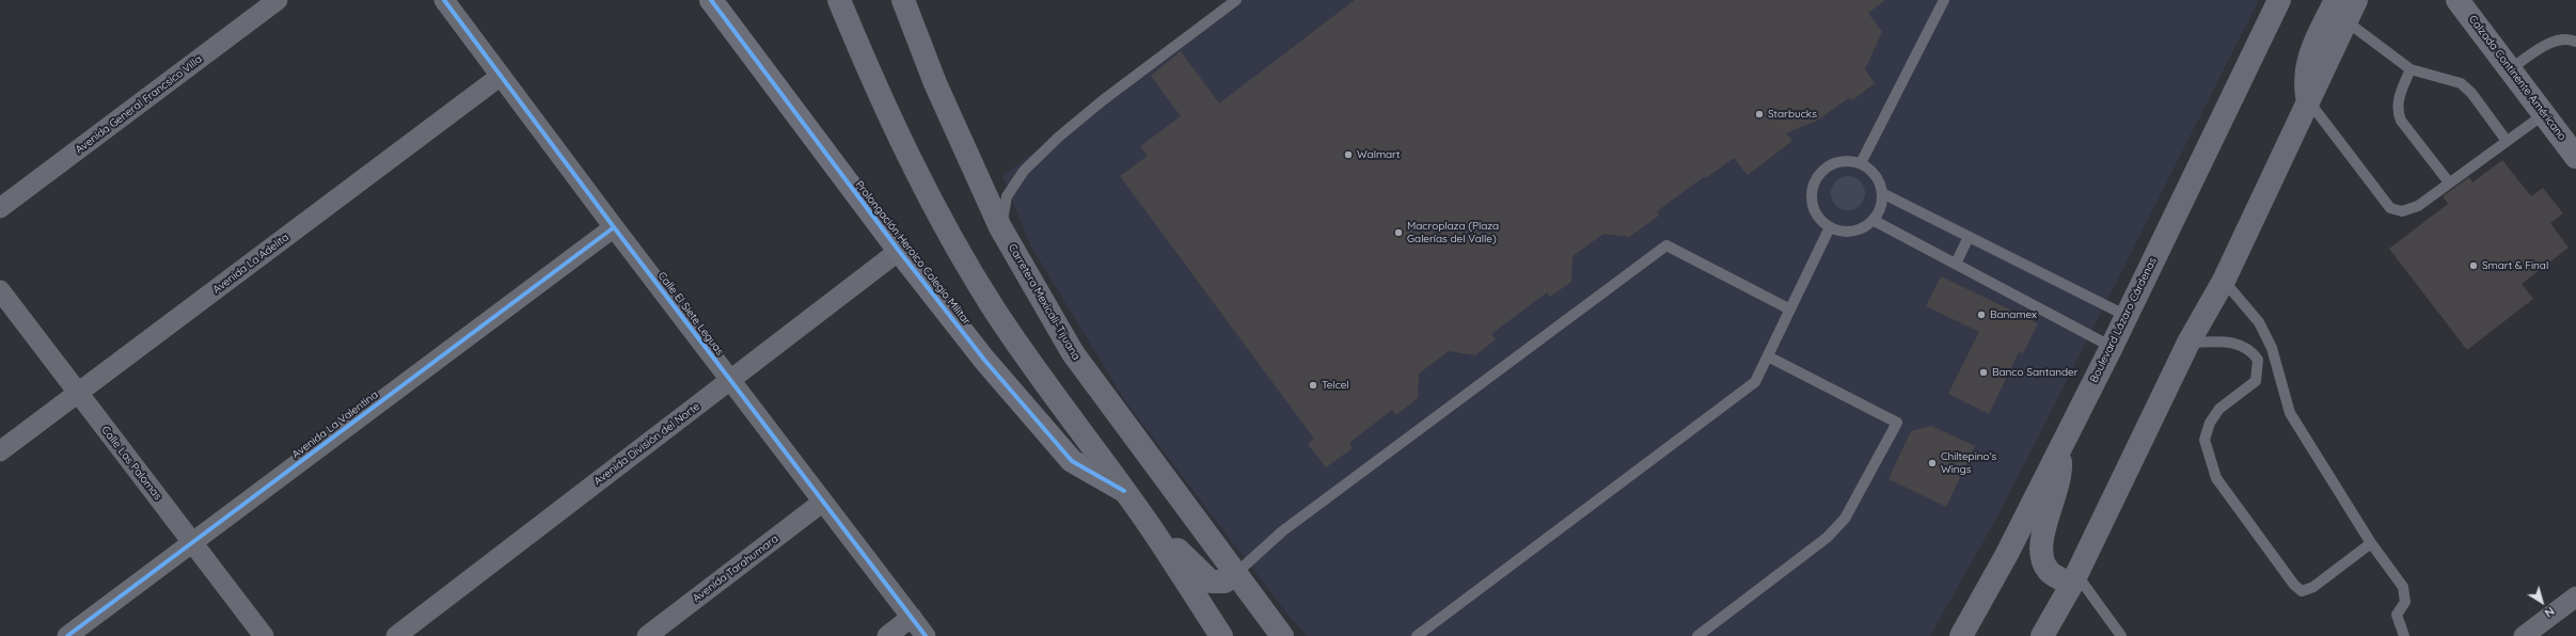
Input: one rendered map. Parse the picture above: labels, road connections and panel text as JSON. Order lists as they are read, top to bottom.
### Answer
{
  "streets": {
    "main road": ["Carretera Mexicali–Tijuana", "Boulevard Lázaro Cárdenas"],
    "street": [
      "Calzada Continente Américano",
      "Avenida General Francsico Villa",
      "Prolongación Heroico Colegio Militar",
      "Avenida La Adelita",
      "Calle El Siete Leguas",
      "Avenida La Valentina",
      "Avenida División del Norte",
      "Calle Las Palomas",
      "Avenida Tarahumara"
    ]
  },
  "crossings": [
    ["Prolongación Heroico Colegio Militar", "Avenida División del Norte"],
    ["Avenida La Adelita", "Calle El Siete Leguas"],
    ["Avenida La Adelita", "Calle Las Palomas"],
    ["Calle El Siete Leguas", "Avenida La Valentina"],
    ["Calle El Siete Leguas", "Avenida División del Norte"],
    ["Calle El Siete Leguas", "Avenida Tarahumara"],
    ["Avenida La Valentina", "Calle Las Palomas"]
  ],
  "places": [
    "Starbucks",
    "Walmart",
    "Macroplaza (Plaza Galerías del Valle)",
    "Smart & Final",
    "Banamex",
    "Banco Santander",
    "Telcel",
    "Chiltepino's Wings"
  ],
  "north": "bottom right"
}
